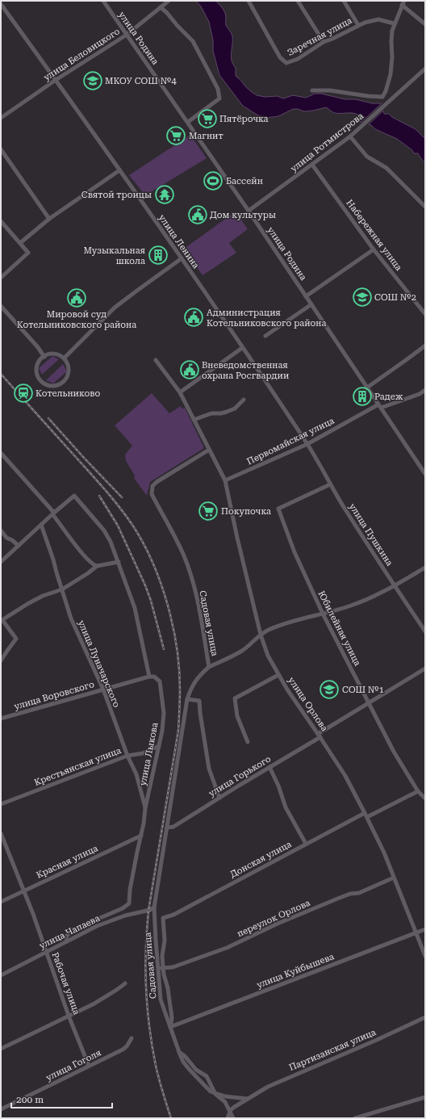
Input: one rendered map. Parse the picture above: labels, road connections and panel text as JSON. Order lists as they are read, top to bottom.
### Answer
{
  "streets": {
    "street": [
      "Заречная улица",
      "улица Родина",
      "улица Беловицкого",
      "улица Ротмистрова",
      "Набережная улица",
      "улица Ленина",
      "Первомайская улица",
      "улица Пушкина",
      "Садовая улица",
      "Юбилейная улица",
      "улица Луначарского",
      "улица Воровского",
      "улица Орлова",
      "улица Лыкова",
      "Крестьянская улица",
      "улица Горького",
      "Донская улица",
      "Красная улица",
      "переулок Орлова",
      "улица Чапаева",
      "улица Куйбышева",
      "Рабочая улица",
      "Партизанская улица",
      "улица Гоголя"
    ]
  },
  "crossings": [
    ["улица Родина", "улица Беловицкого"],
    ["улица Родина", "улица Ротмистрова"],
    ["улица Родина", "Первомайская улица"],
    ["улица Беловицкого", "улица Ленина"],
    ["улица Ротмистрова", "Набережная улица"],
    ["улица Ленина", "Первомайская улица"],
    ["улица Ленина", "улица Пушкина"],
    ["Первомайская улица", "улица Пушкина"],
    ["Первомайская улица", "улица Орлова"],
    ["улица Пушкина", "Юбилейная улица"],
    ["Садовая улица", "улица Орлова"],
    ["Садовая улица", "улица Горького"],
    ["Садовая улица", "Донская улица"],
    ["Садовая улица", "переулок Орлова"],
    ["Садовая улица", "улица Чапаева"],
    ["Садовая улица", "улица Куйбышева"],
    ["Юбилейная улица", "улица Горького"],
    ["улица Луначарского", "улица Воровского"],
    ["улица Луначарского", "улица Лыкова"],
    ["улица Луначарского", "Крестьянская улица"],
    ["улица Воровского", "улица Лыкова"],
    ["улица Орлова", "улица Горького"],
    ["улица Орлова", "Донская улица"],
    ["улица Орлова", "переулок Орлова"],
    ["улица Орлова", "улица Куйбышева"],
    ["улица Лыкова", "Крестьянская улица"],
    ["улица Лыкова", "Красная улица"],
    ["улица Лыкова", "улица Чапаева"],
    ["Красная улица", "Рабочая улица"],
    ["улица Чапаева", "Рабочая улица"],
    ["Рабочая улица", "улица Гоголя"]
  ],
  "places": {
    "school or university": ["МКОУ СОШ №4", "СОШ №2", "СОШ №1"],
    "supermarket": ["Пятёрочка", "Магнит", "Покупочка"],
    "sports": ["Бассейн"],
    "temple": ["Святой троицы"],
    "public building": [
      "Дом культуры",
      "Мировой суд Котельниковского района",
      "Администрация Котельниковского района",
      "Вневедомственная охрана Росгвардии"
    ],
    "building": ["Музыкальная школа", "Радеж"],
    "station": ["Котельниково"]
  },
  "scale_bar": "200 m"
}
